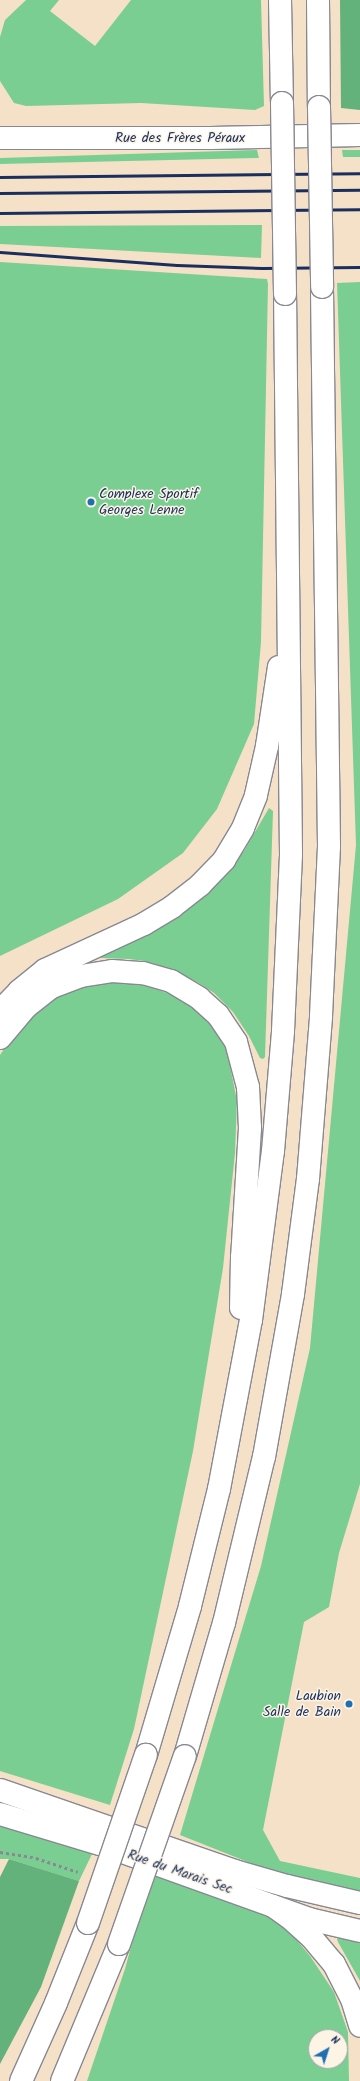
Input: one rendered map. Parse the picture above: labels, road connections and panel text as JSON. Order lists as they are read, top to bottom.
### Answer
{
  "streets": {
    "main road": ["Rue des Frères Péraux", "Rue du Marais Sec"]
  },
  "places": ["Complexe Sportif Georges Lenne", "Laubion Salle de Bain"],
  "north": "top right"
}
